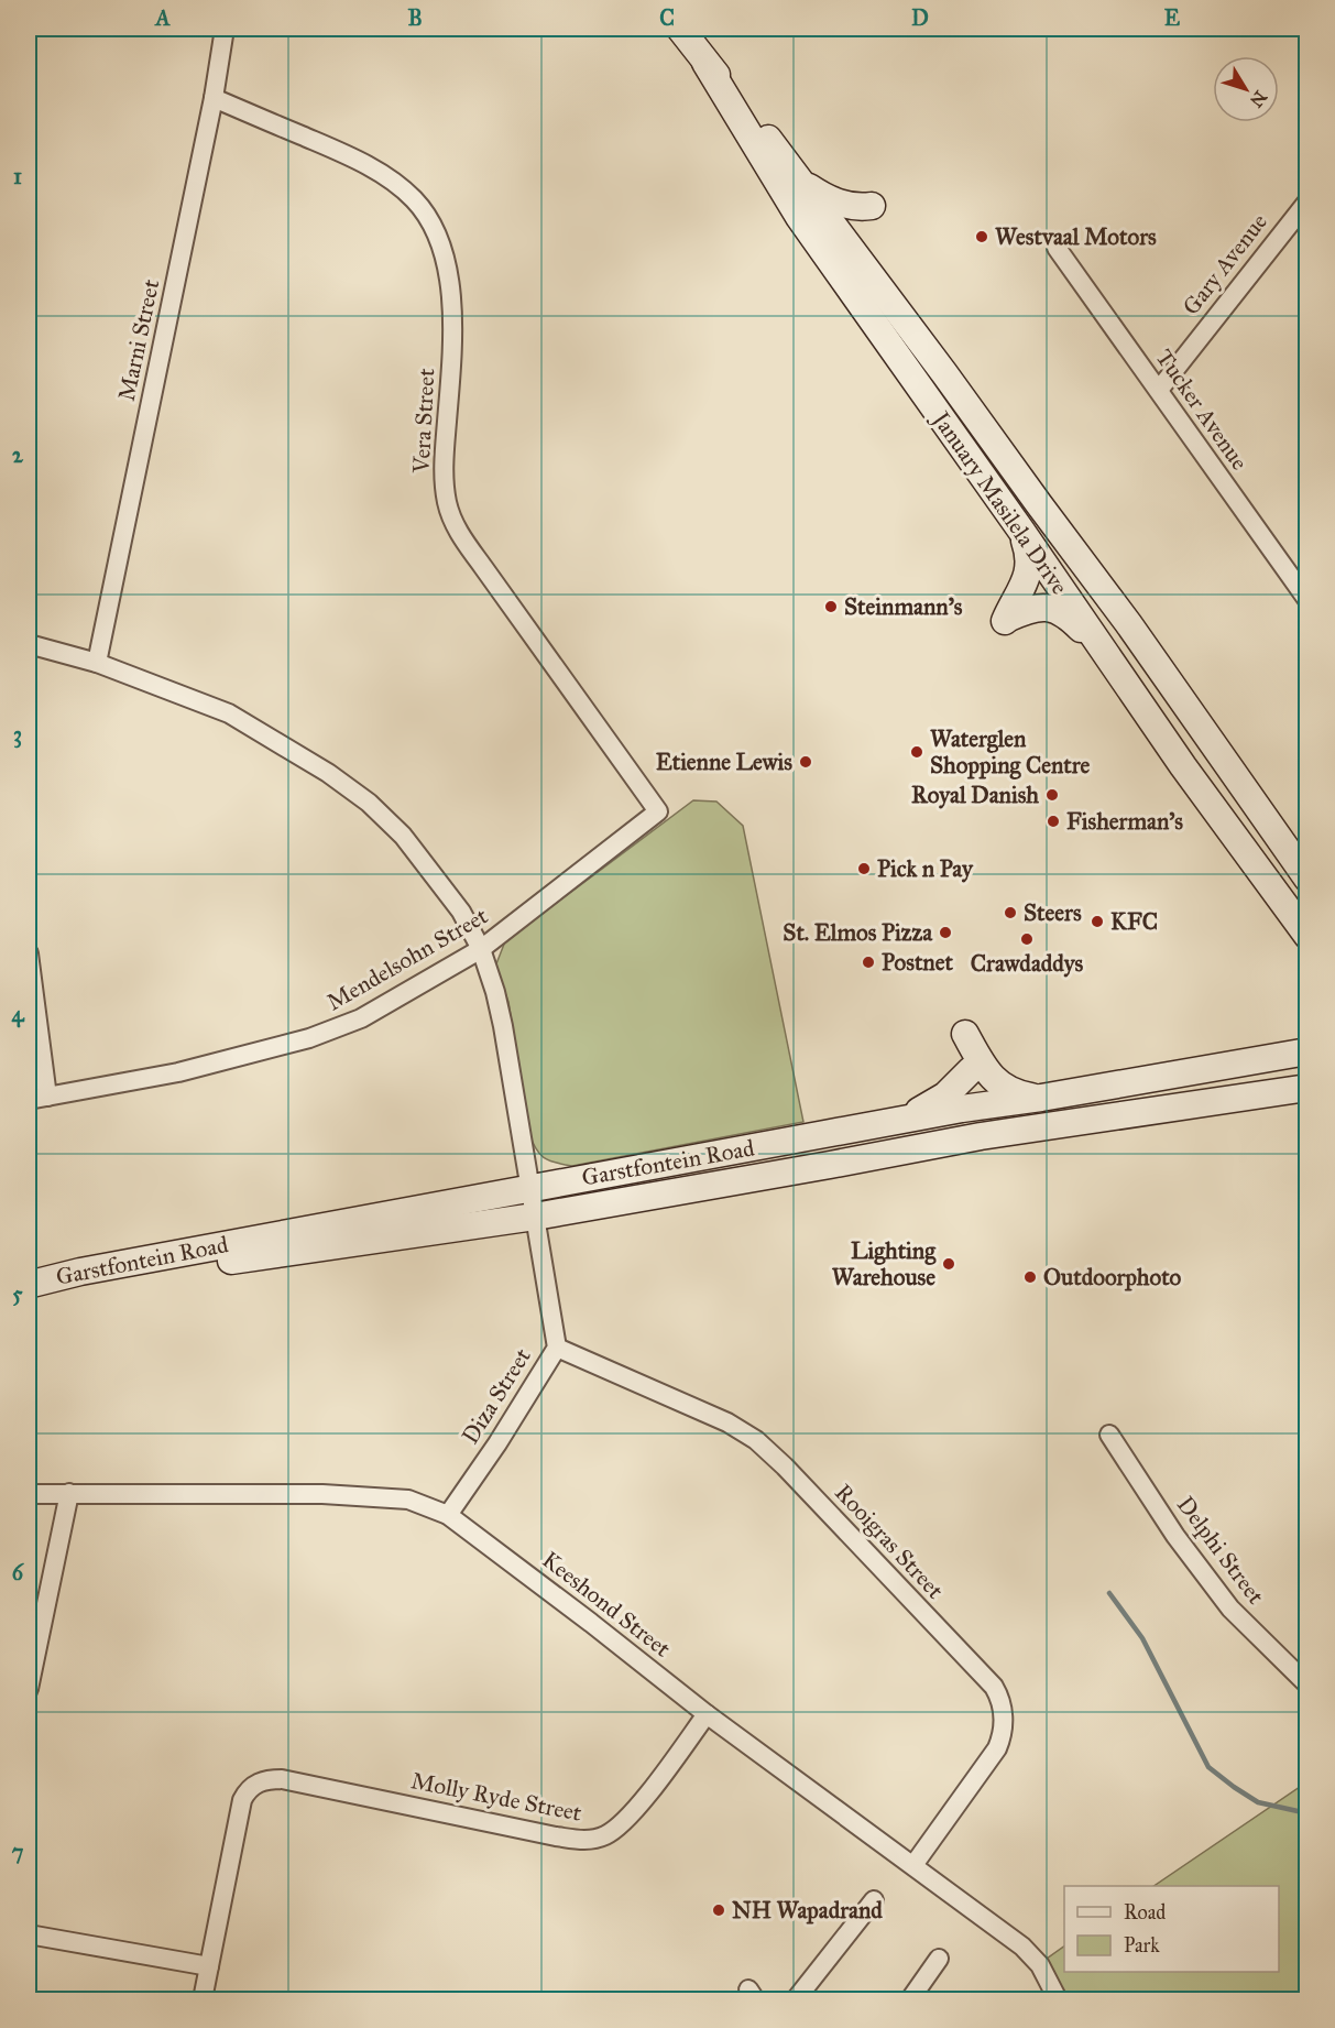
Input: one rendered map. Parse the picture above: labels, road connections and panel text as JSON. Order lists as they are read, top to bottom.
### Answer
{
  "streets": {
    "main road": ["January Masilela Drive", "Garstfontein Road"],
    "street": [
      "Gary Avenue",
      "Marni Street",
      "Tucker Avenue",
      "Vera Street",
      "Mendelsohn Street",
      "Diza Street",
      "Rooigras Street",
      "Delphi Street",
      "Keeshond Street",
      "Molly Ryde Street"
    ]
  },
  "crossings": [
    ["Gary Avenue", "Tucker Avenue"],
    ["Marni Street", "Vera Street"],
    ["Marni Street", "Diza Street"],
    ["Vera Street", "Mendelsohn Street"],
    ["Mendelsohn Street", "Diza Street"],
    ["Garstfontein Road", "Diza Street"],
    ["Diza Street", "Rooigras Street"],
    ["Diza Street", "Keeshond Street"],
    ["Rooigras Street", "Keeshond Street"],
    ["Keeshond Street", "Molly Ryde Street"]
  ],
  "places": [
    "Westvaal Motors",
    "Steinmann's",
    "Waterglen Shopping Centre",
    "Etienne Lewis",
    "Royal Danish",
    "Fisherman's",
    "Pick n Pay",
    "Steers",
    "KFC",
    "St. Elmos Pizza",
    "Crawdaddys",
    "Postnet",
    "Lighting Warehouse",
    "Outdoorphoto",
    "NH Wapadrand"
  ],
  "legend": ["Road", "Park"],
  "north": "bottom right",
  "grid": {
    "columns": [
      "A",
      "B",
      "C",
      "D",
      "E"
    ],
    "rows": [
      "1",
      "2",
      "3",
      "4",
      "5",
      "6",
      "7"
    ]
  }
}
